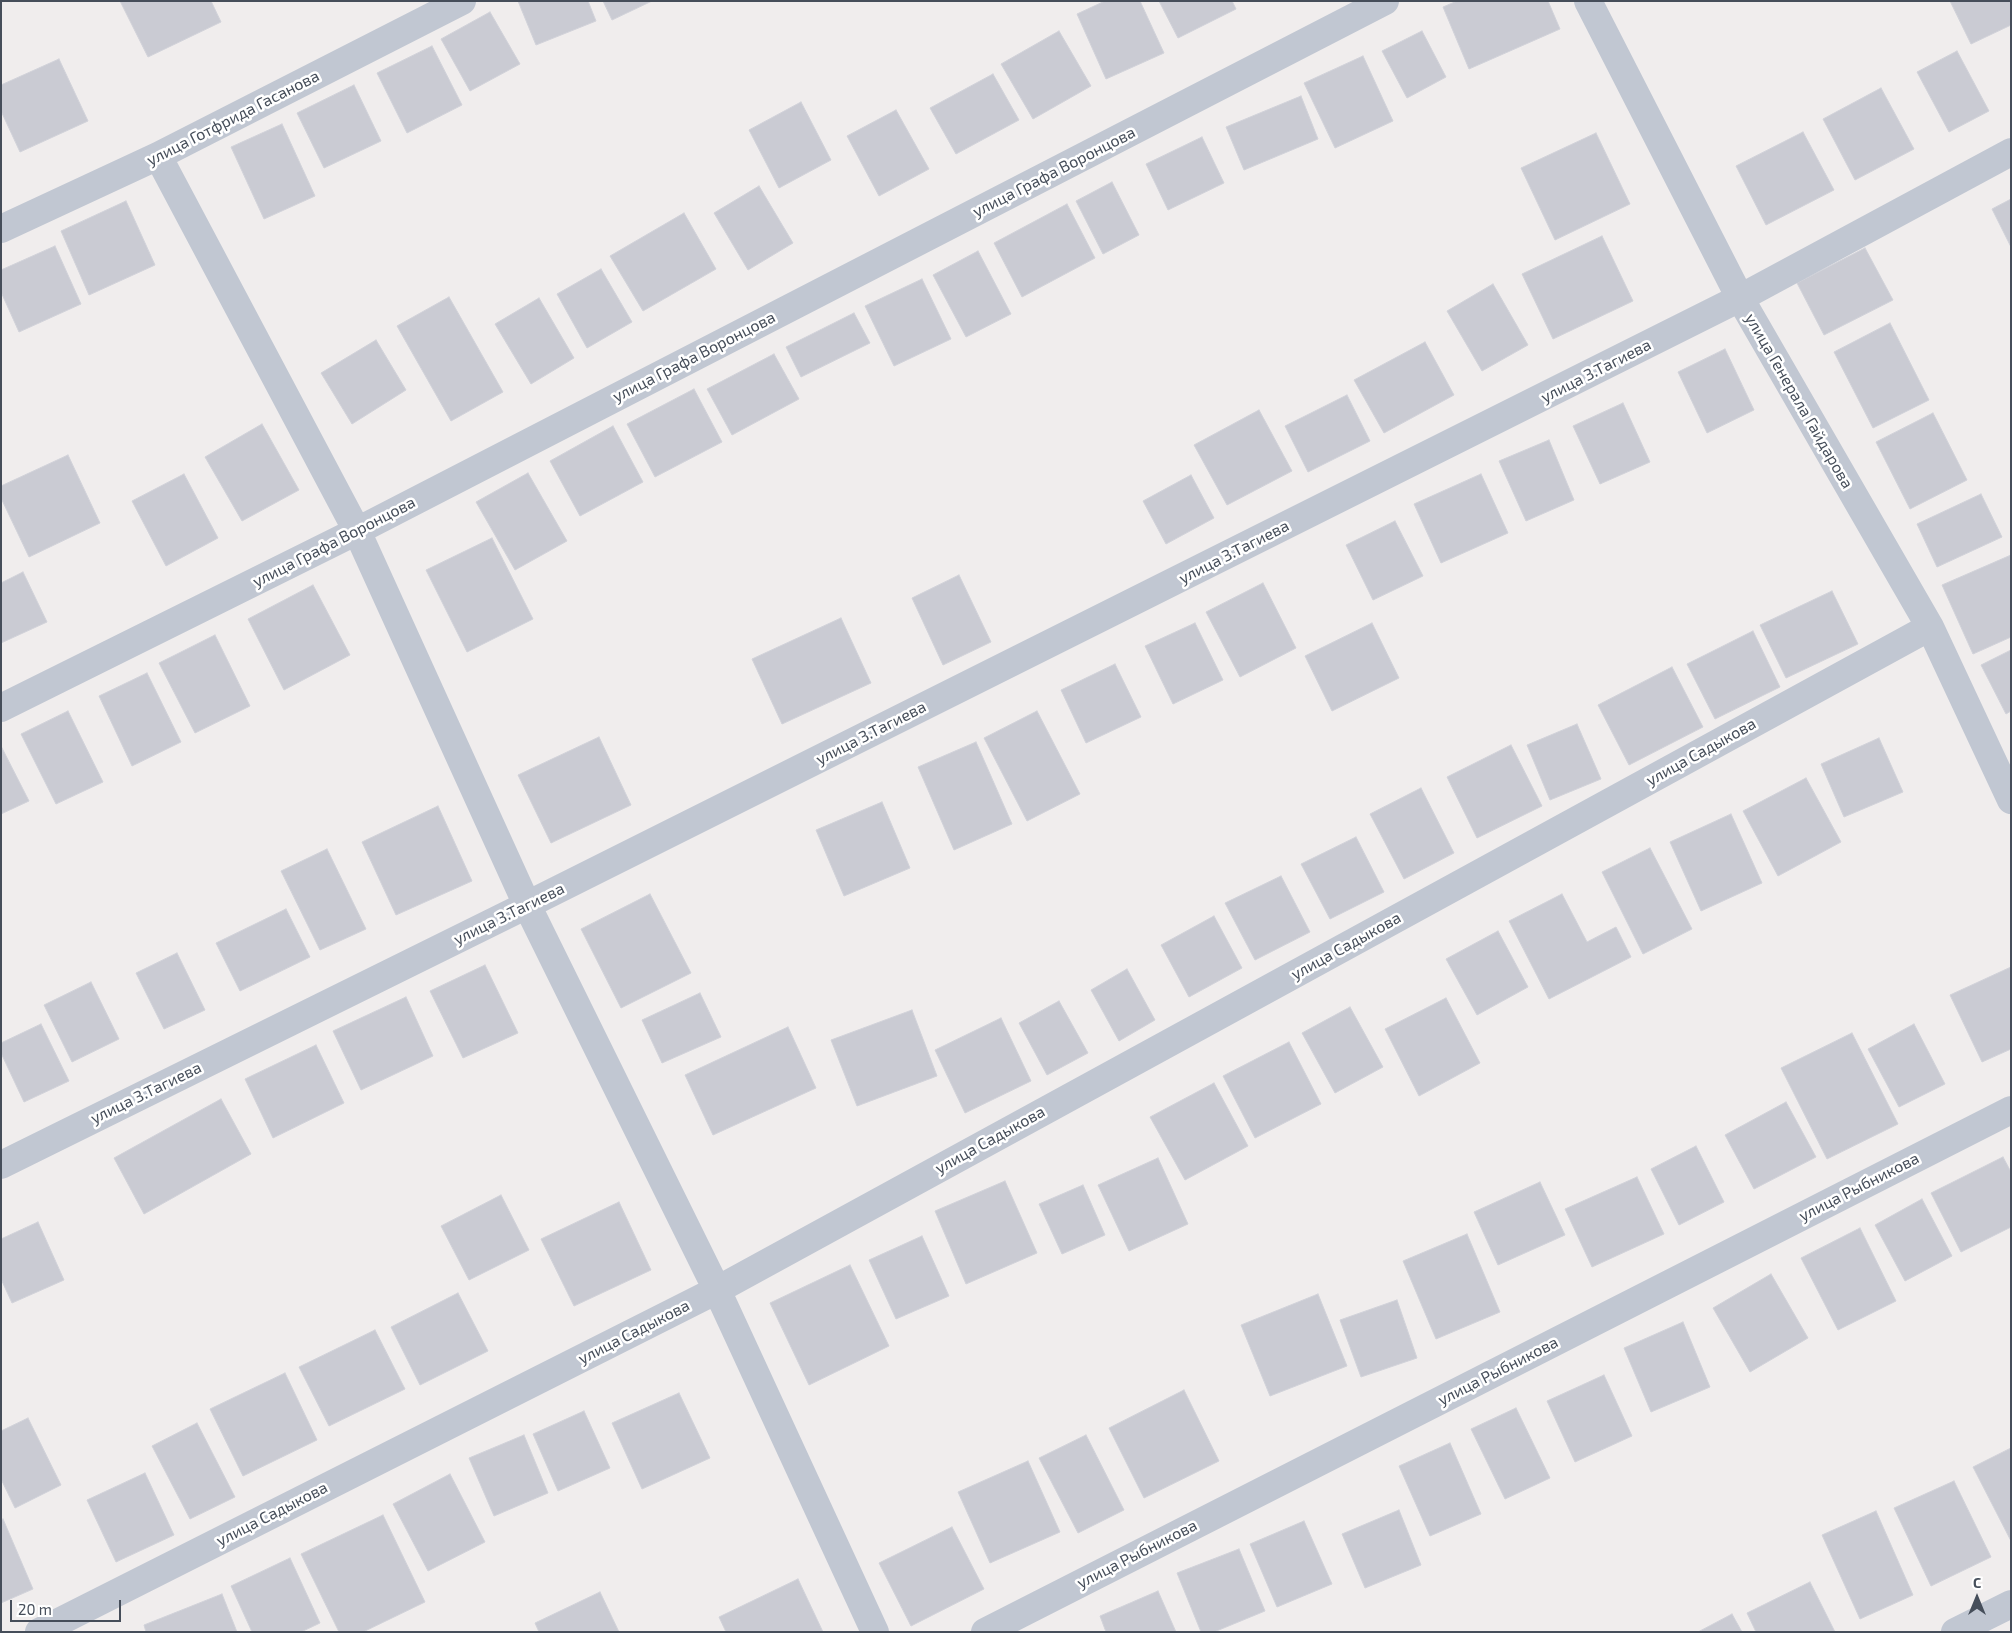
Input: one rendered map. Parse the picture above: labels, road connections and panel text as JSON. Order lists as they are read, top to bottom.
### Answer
{
  "streets": {
    "street": [
      "улица Готфрида Гасанова",
      "улица Графа Воронцова",
      "улица З.Тагиева",
      "улица Генерала Гайдарова",
      "улица Садыкова",
      "улица Рыбникова"
    ]
  },
  "crossings": [
    ["улица З.Тагиева", "улица Генерала Гайдарова"],
    ["улица Генерала Гайдарова", "улица Садыкова"]
  ],
  "scale_bar": "20 m",
  "north": "top"
}
